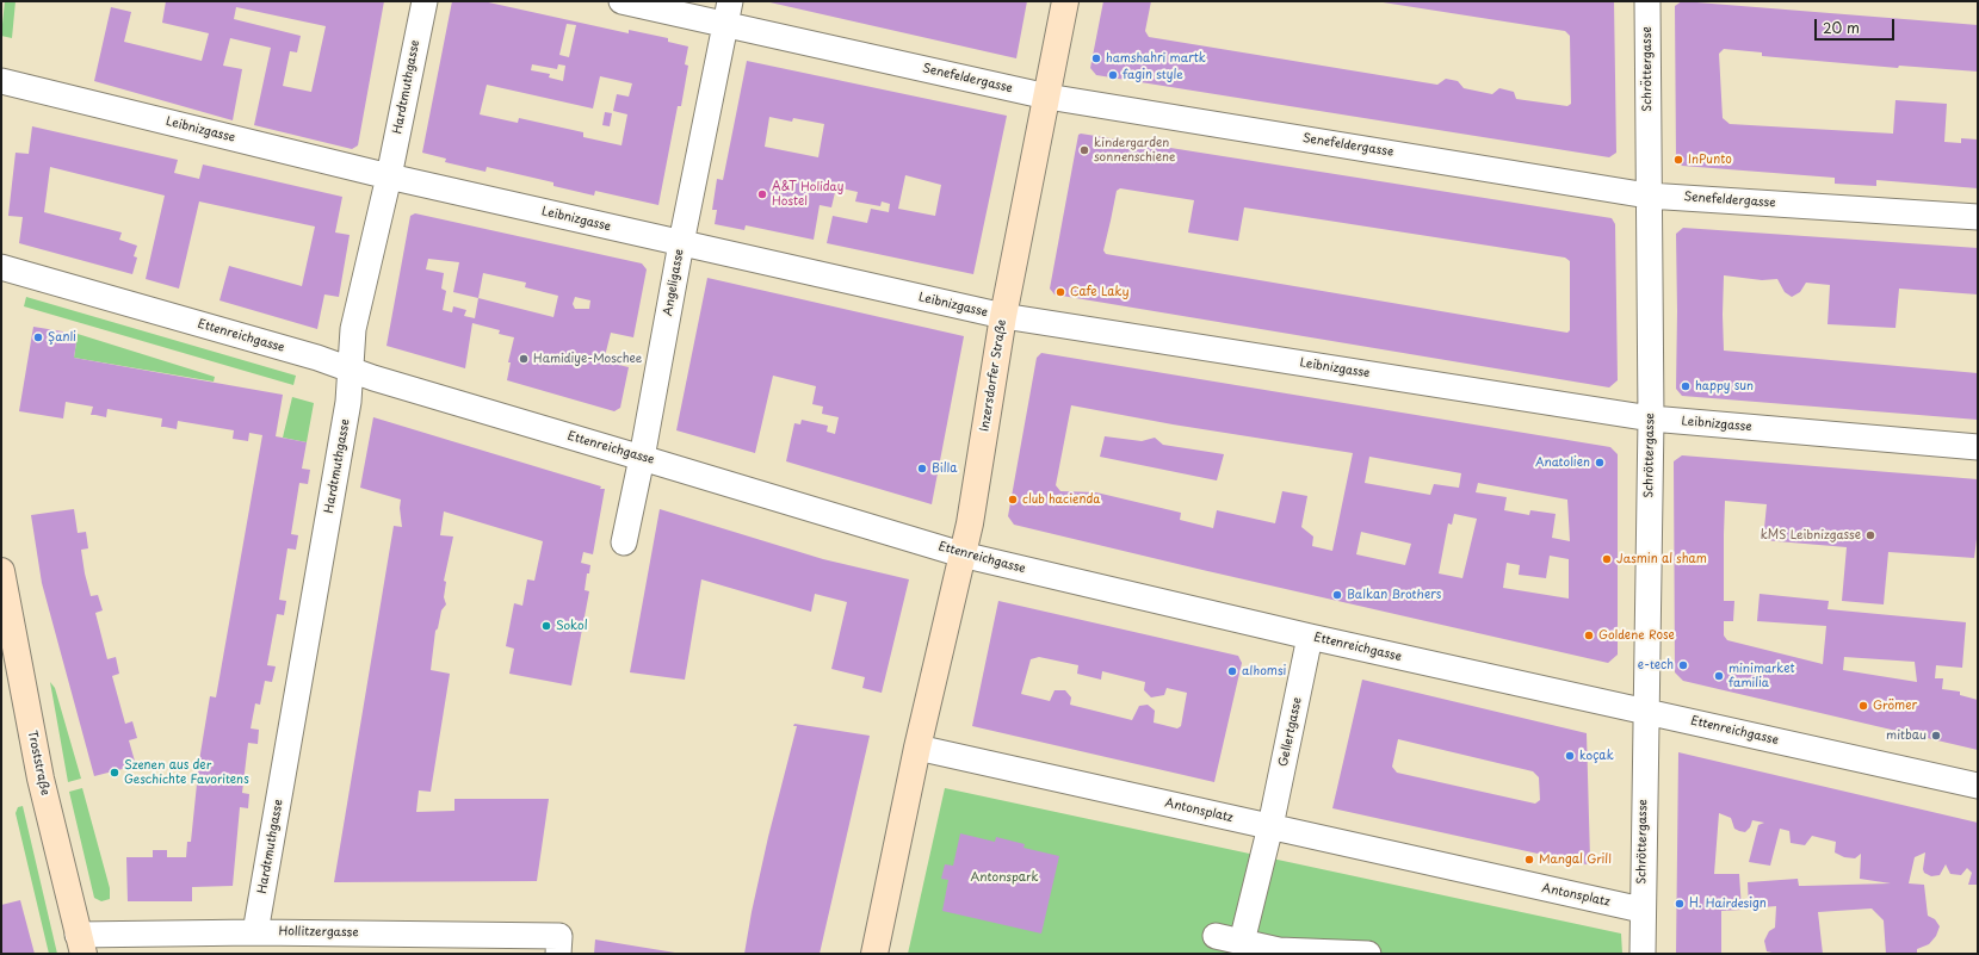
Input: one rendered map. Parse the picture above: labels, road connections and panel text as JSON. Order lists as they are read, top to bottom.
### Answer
{
  "streets": {
    "street": [
      "Schröttergasse",
      "Senefeldergasse",
      "Hardtmuthgasse",
      "Leibnizgasse",
      "Angeligasse",
      "Ettenreichgasse",
      "Inzersdorfer Straße",
      "Gellertgasse",
      "Troststraße",
      "Antonsplatz",
      "Hollitzergasse"
    ]
  },
  "crossings": [
    ["Schröttergasse", "Senefeldergasse"],
    ["Schröttergasse", "Leibnizgasse"],
    ["Schröttergasse", "Ettenreichgasse"],
    ["Schröttergasse", "Antonsplatz"],
    ["Senefeldergasse", "Angeligasse"],
    ["Senefeldergasse", "Inzersdorfer Straße"],
    ["Hardtmuthgasse", "Leibnizgasse"],
    ["Hardtmuthgasse", "Ettenreichgasse"],
    ["Hardtmuthgasse", "Hollitzergasse"],
    ["Leibnizgasse", "Angeligasse"],
    ["Leibnizgasse", "Inzersdorfer Straße"],
    ["Angeligasse", "Ettenreichgasse"],
    ["Ettenreichgasse", "Inzersdorfer Straße"],
    ["Ettenreichgasse", "Gellertgasse"],
    ["Inzersdorfer Straße", "Antonsplatz"],
    ["Gellertgasse", "Antonsplatz"],
    ["Troststraße", "Hollitzergasse"]
  ],
  "parks": ["Antonspark"],
  "places": [
    "hamshahri martk",
    "fagin style",
    "kindergarden sonnenschiene",
    "InPunto",
    "A&T Holiday Hostel",
    "Cafe Laky",
    "Şanli",
    "Hamidiye-Moschee",
    "happy sun",
    "Anatolien",
    "Billa",
    "club hacienda",
    "kMS Leibnizgasse",
    "Jasmin al sham",
    "Balkan Brothers",
    "Sokol",
    "Goldene Rose",
    "e-tech",
    "alhomsi",
    "minimarket familia",
    "Grömer",
    "mitbau",
    "koçak",
    "Szenen aus der Geschichte Favoritens",
    "Mangal Grill",
    "H. Hairdesign"
  ],
  "scale_bar": "20 m"
}
